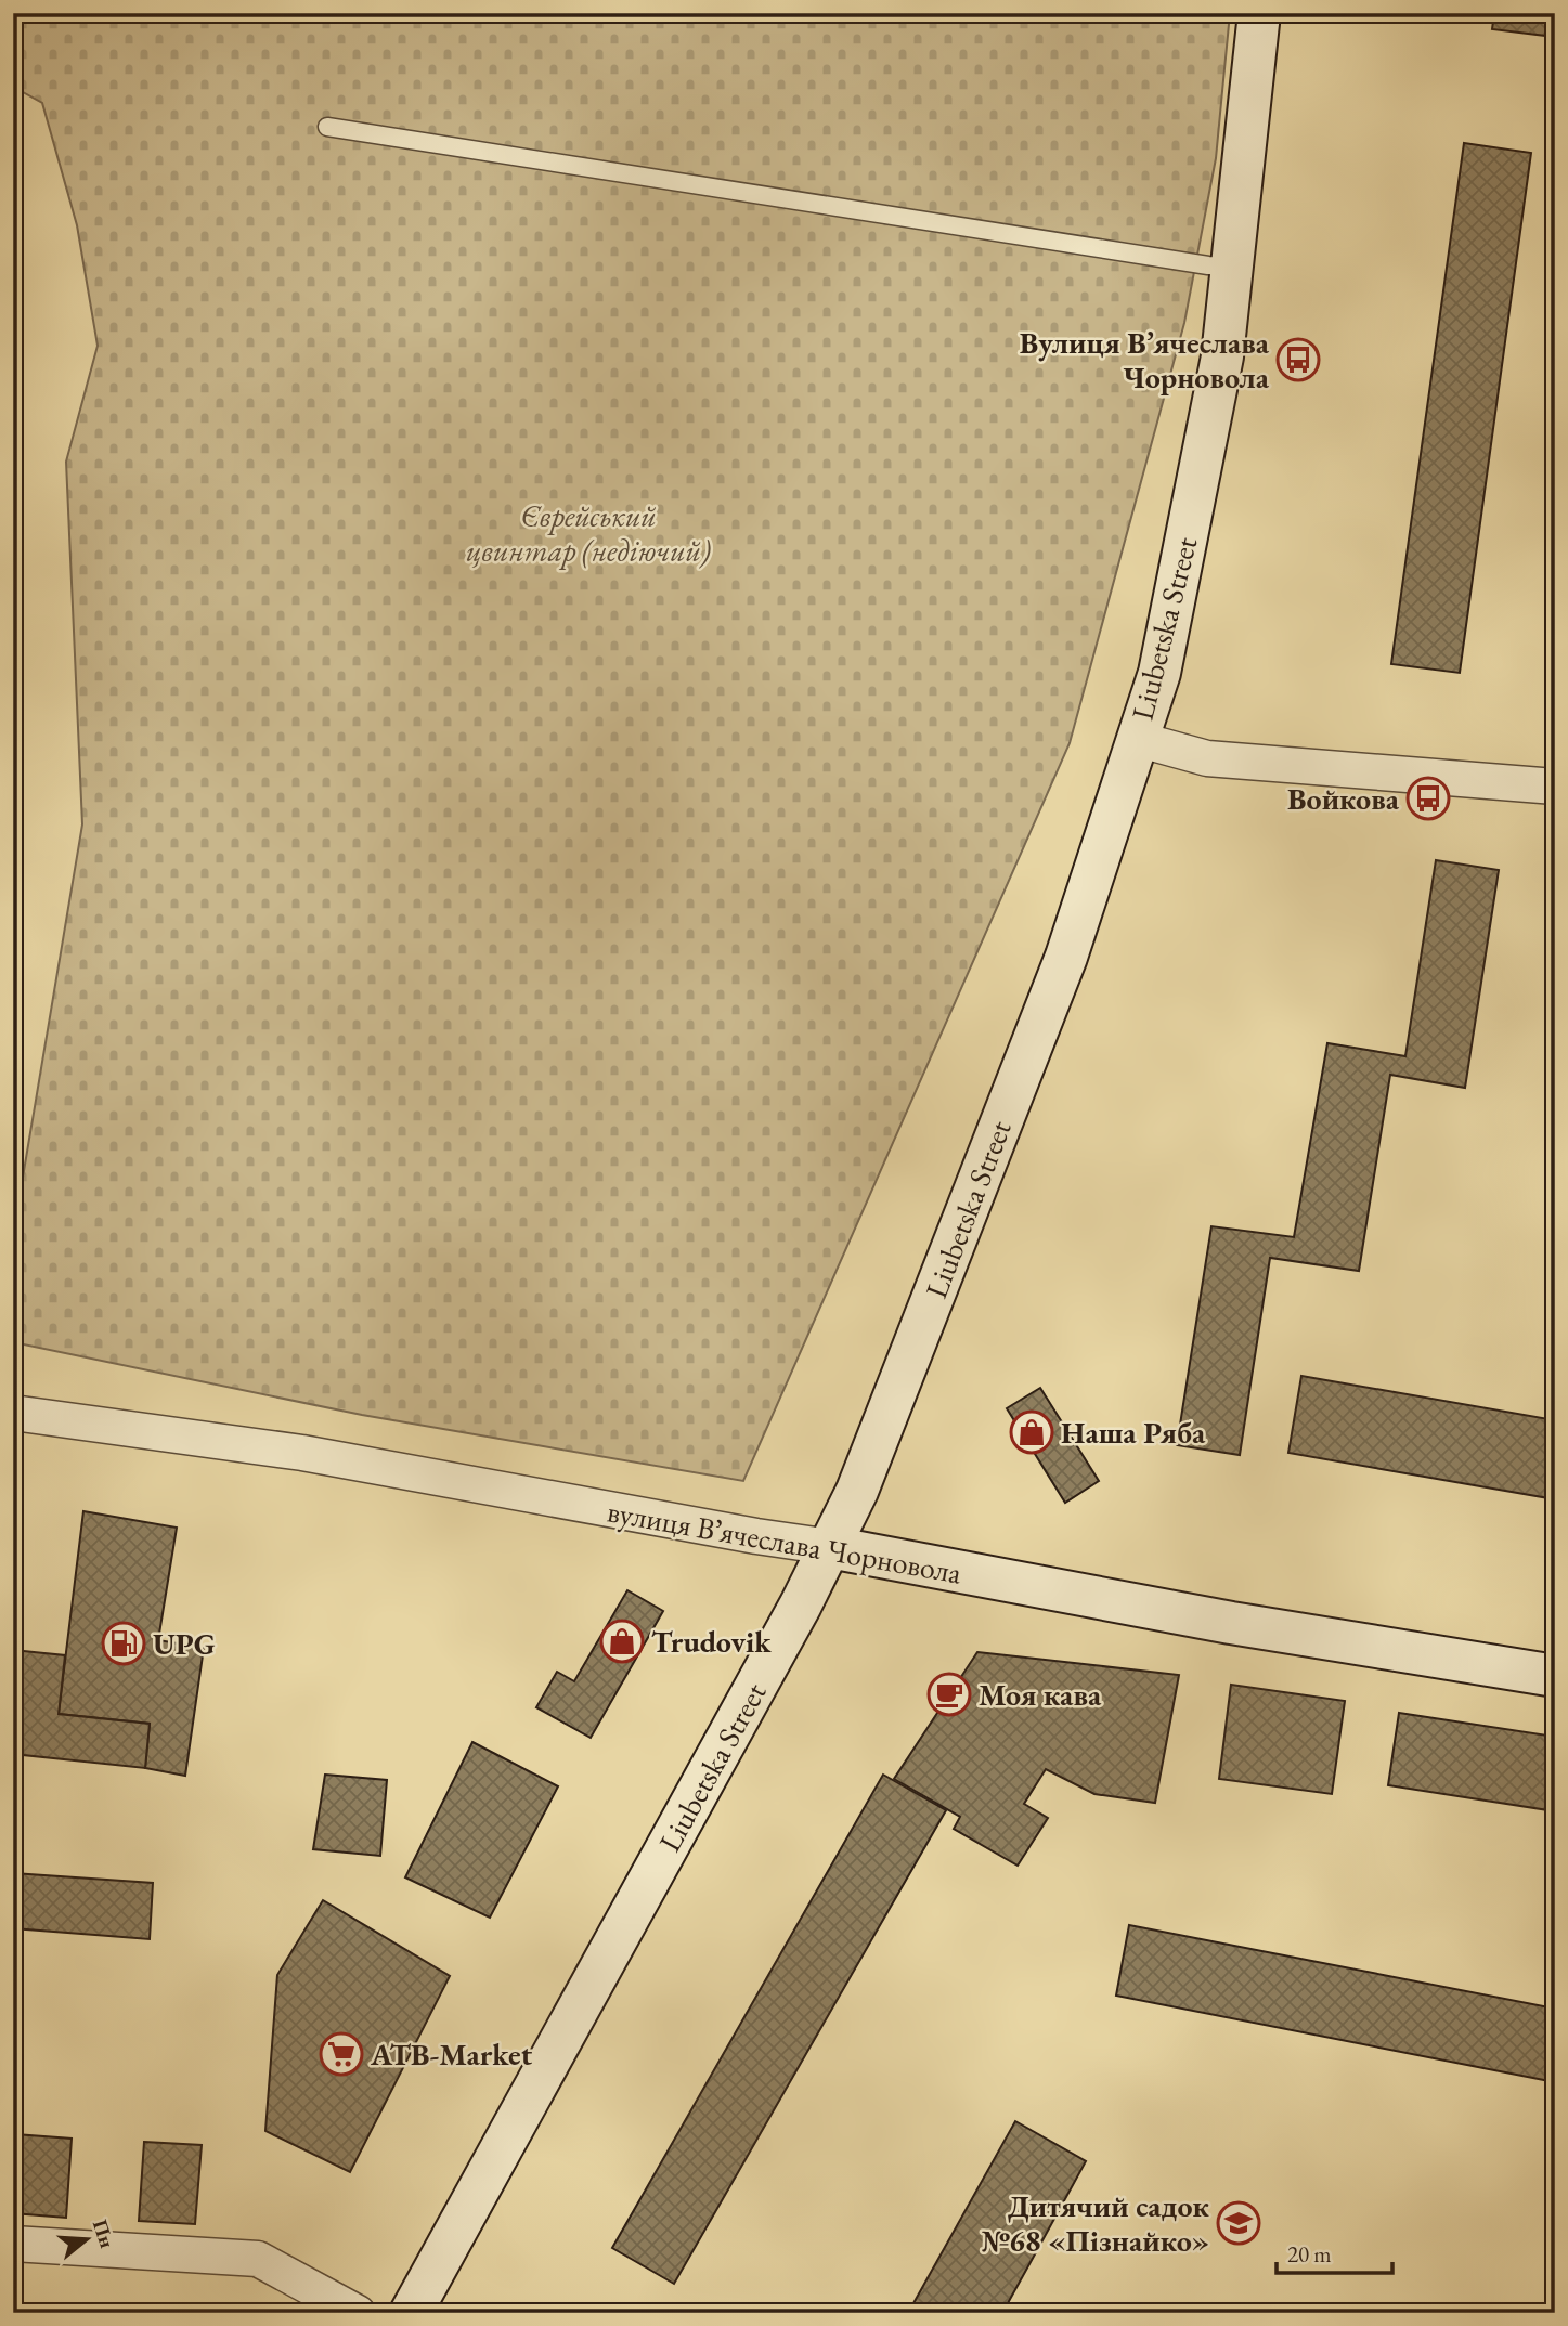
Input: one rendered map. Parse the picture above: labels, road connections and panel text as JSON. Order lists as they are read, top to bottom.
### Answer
{
  "streets": {
    "main road": ["Liubetska Street", "вулиця Вʼячеслава Чорновола"]
  },
  "crossings": [
    ["Liubetska Street", "вулиця Вʼячеслава Чорновола"]
  ],
  "parks": ["Єврейський цвинтар (недіючий)"],
  "places": {
    "bus stop": ["Вулиця В’ячеслава Чорновола", "Войкова"],
    "shop": ["Наша Ряба", "Trudovik"],
    "fuel station": ["UPG"],
    "cafe": ["Моя кава"],
    "supermarket": ["ATB-Market"],
    "school or university": ["Дитячий садок №68 «Пізнайко»"]
  },
  "scale_bar": "20 m",
  "north": "right"
}
